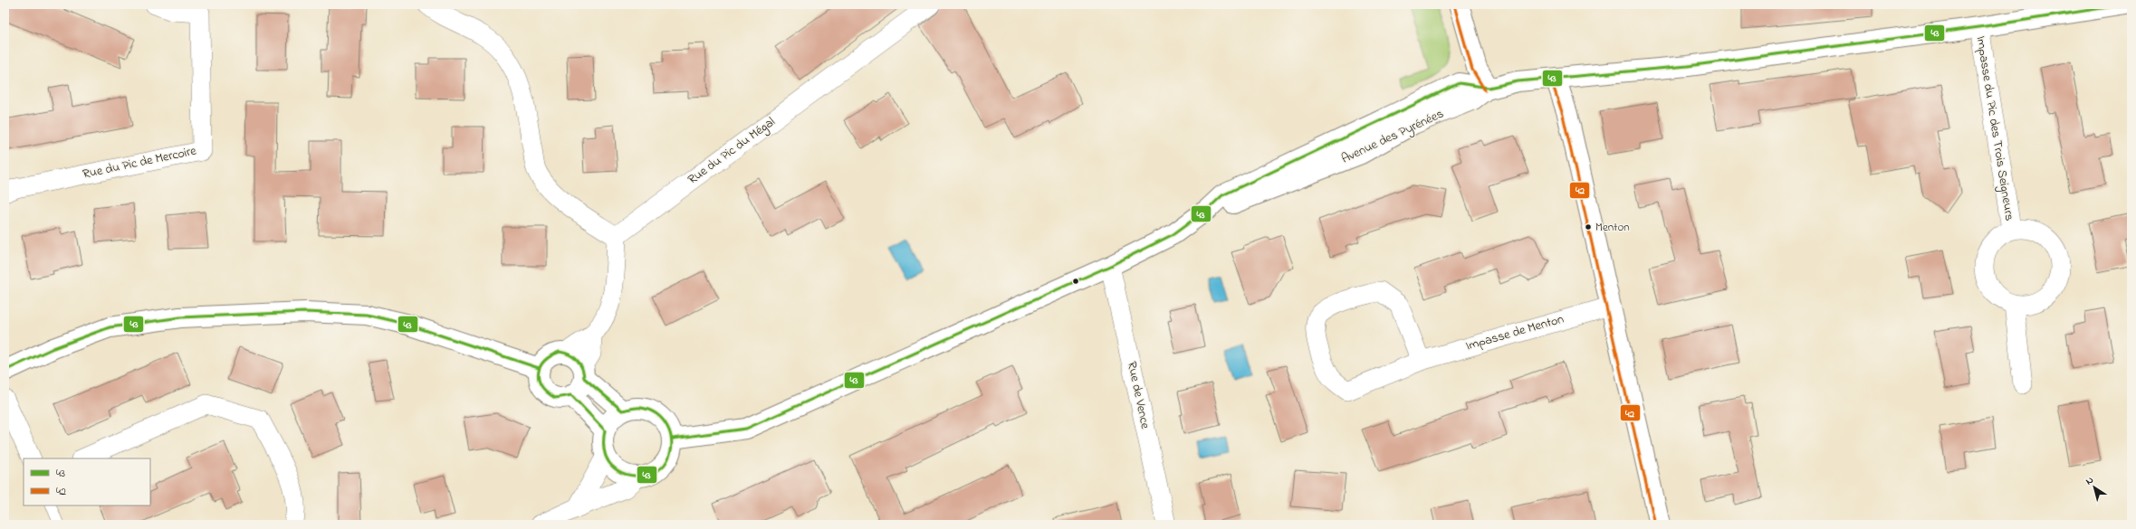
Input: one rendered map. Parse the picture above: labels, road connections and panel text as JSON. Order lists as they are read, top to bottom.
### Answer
{
  "streets": {
    "main road": ["Avenue des Pyrénées"],
    "street": [
      "Impasse du Pic des Trois Seigneurs",
      "Rue du Pic du Mégal",
      "Rue du Pic de Mercoire",
      "Impasse de Menton",
      "Rue de Vence"
    ]
  },
  "crossings": [
    ["Impasse du Pic des Trois Seigneurs", "Avenue des Pyrénées"],
    ["Avenue des Pyrénées", "Rue de Vence"]
  ],
  "places": ["Menton"],
  "lines": ["transit line 43", "transit line 42"],
  "legend": ["43", "42"],
  "north": "top left"
}
